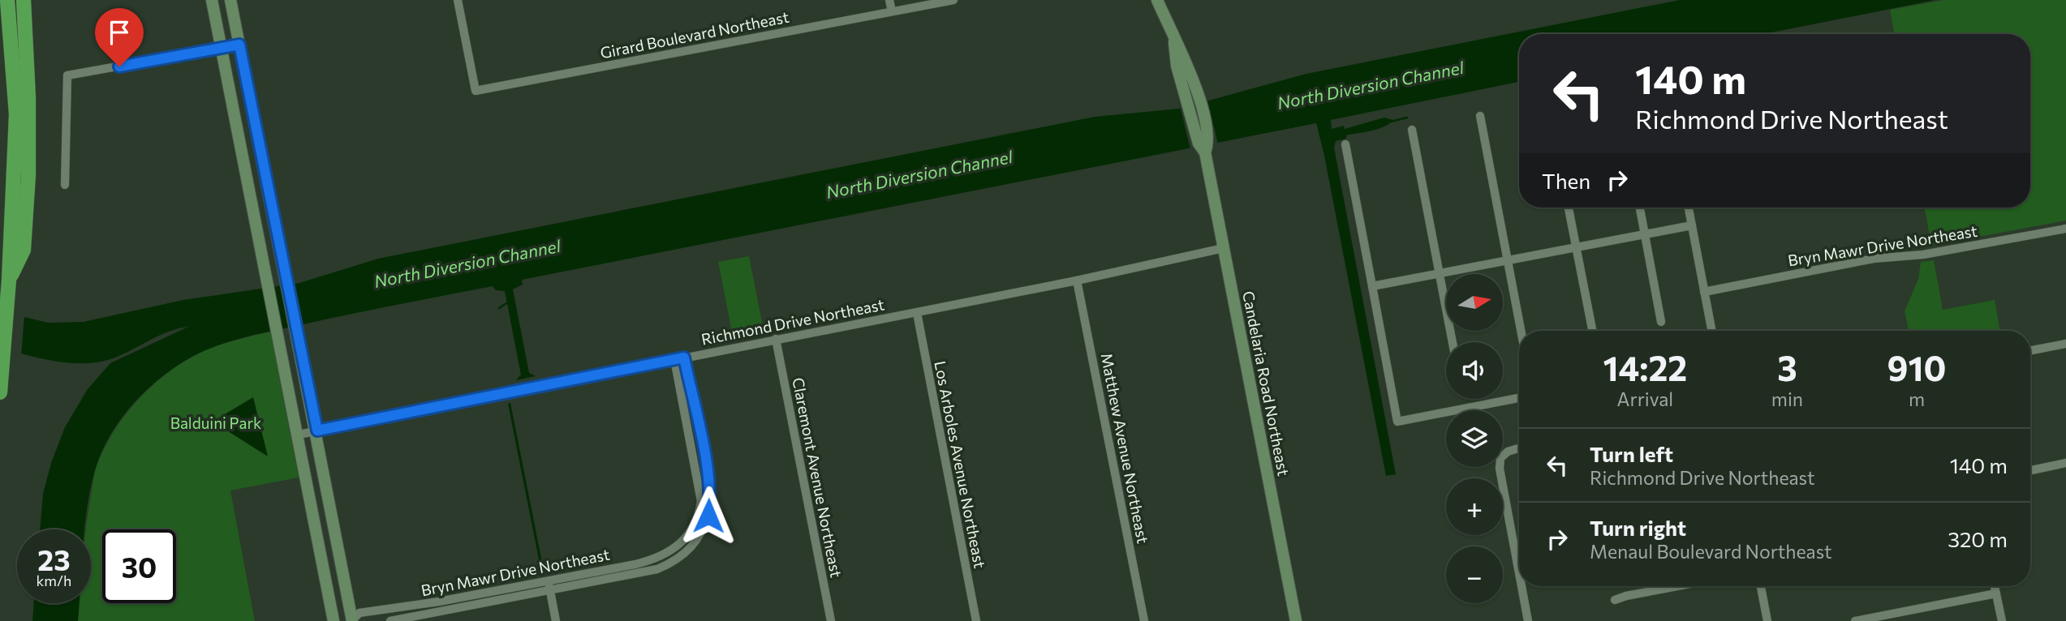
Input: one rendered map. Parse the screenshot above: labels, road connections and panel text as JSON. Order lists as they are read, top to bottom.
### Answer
{
  "streets": {
    "main road": ["Candelaria Road Northeast"],
    "street": [
      "Girard Boulevard Northeast",
      "Bryn Mawr Drive Northeast",
      "Richmond Drive Northeast",
      "Matthew Avenue Northeast",
      "Los Arboles Avenue Northeast",
      "Claremont Avenue Northeast"
    ]
  },
  "crossings": [
    ["Bryn Mawr Drive Northeast", "Richmond Drive Northeast"],
    ["Richmond Drive Northeast", "Candelaria Road Northeast"],
    ["Richmond Drive Northeast", "Matthew Avenue Northeast"],
    ["Richmond Drive Northeast", "Los Arboles Avenue Northeast"],
    ["Richmond Drive Northeast", "Claremont Avenue Northeast"]
  ],
  "water": ["North Diversion Channel"],
  "parks": ["Balduini Park"],
  "north": "right",
  "page": {
    "turn": ["140 m", "Richmond Drive Northeast"],
    "then": "Then",
    "map_buttons": ["+", "−"],
    "eta": [
      "14:22",
      "Arrival",
      "3",
      "min",
      "910",
      "m"
    ],
    "list": [
      {
        "name": "Turn left",
        "note": "Richmond Drive Northeast",
        "value": "140 m"
      },
      {
        "name": "Turn right",
        "note": "Menaul Boulevard Northeast",
        "value": "320 m"
      }
    ],
    "speed": "23 km/h",
    "limit": "30"
  }
}
